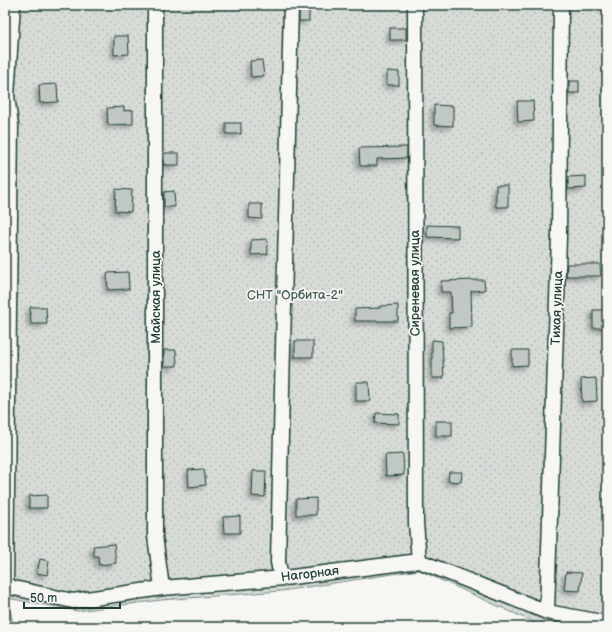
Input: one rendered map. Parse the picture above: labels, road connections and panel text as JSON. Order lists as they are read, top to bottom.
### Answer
{
  "streets": {
    "street": [
      "Сиреневая улица",
      "Майская улица",
      "Тихая улица",
      "Нагорная"
    ]
  },
  "crossings": [
    ["Сиреневая улица", "Нагорная"],
    ["Майская улица", "Нагорная"],
    ["Тихая улица", "Нагорная"]
  ],
  "parks": ["СНТ \"Орбита-2\""],
  "scale_bar": "50 m"
}
